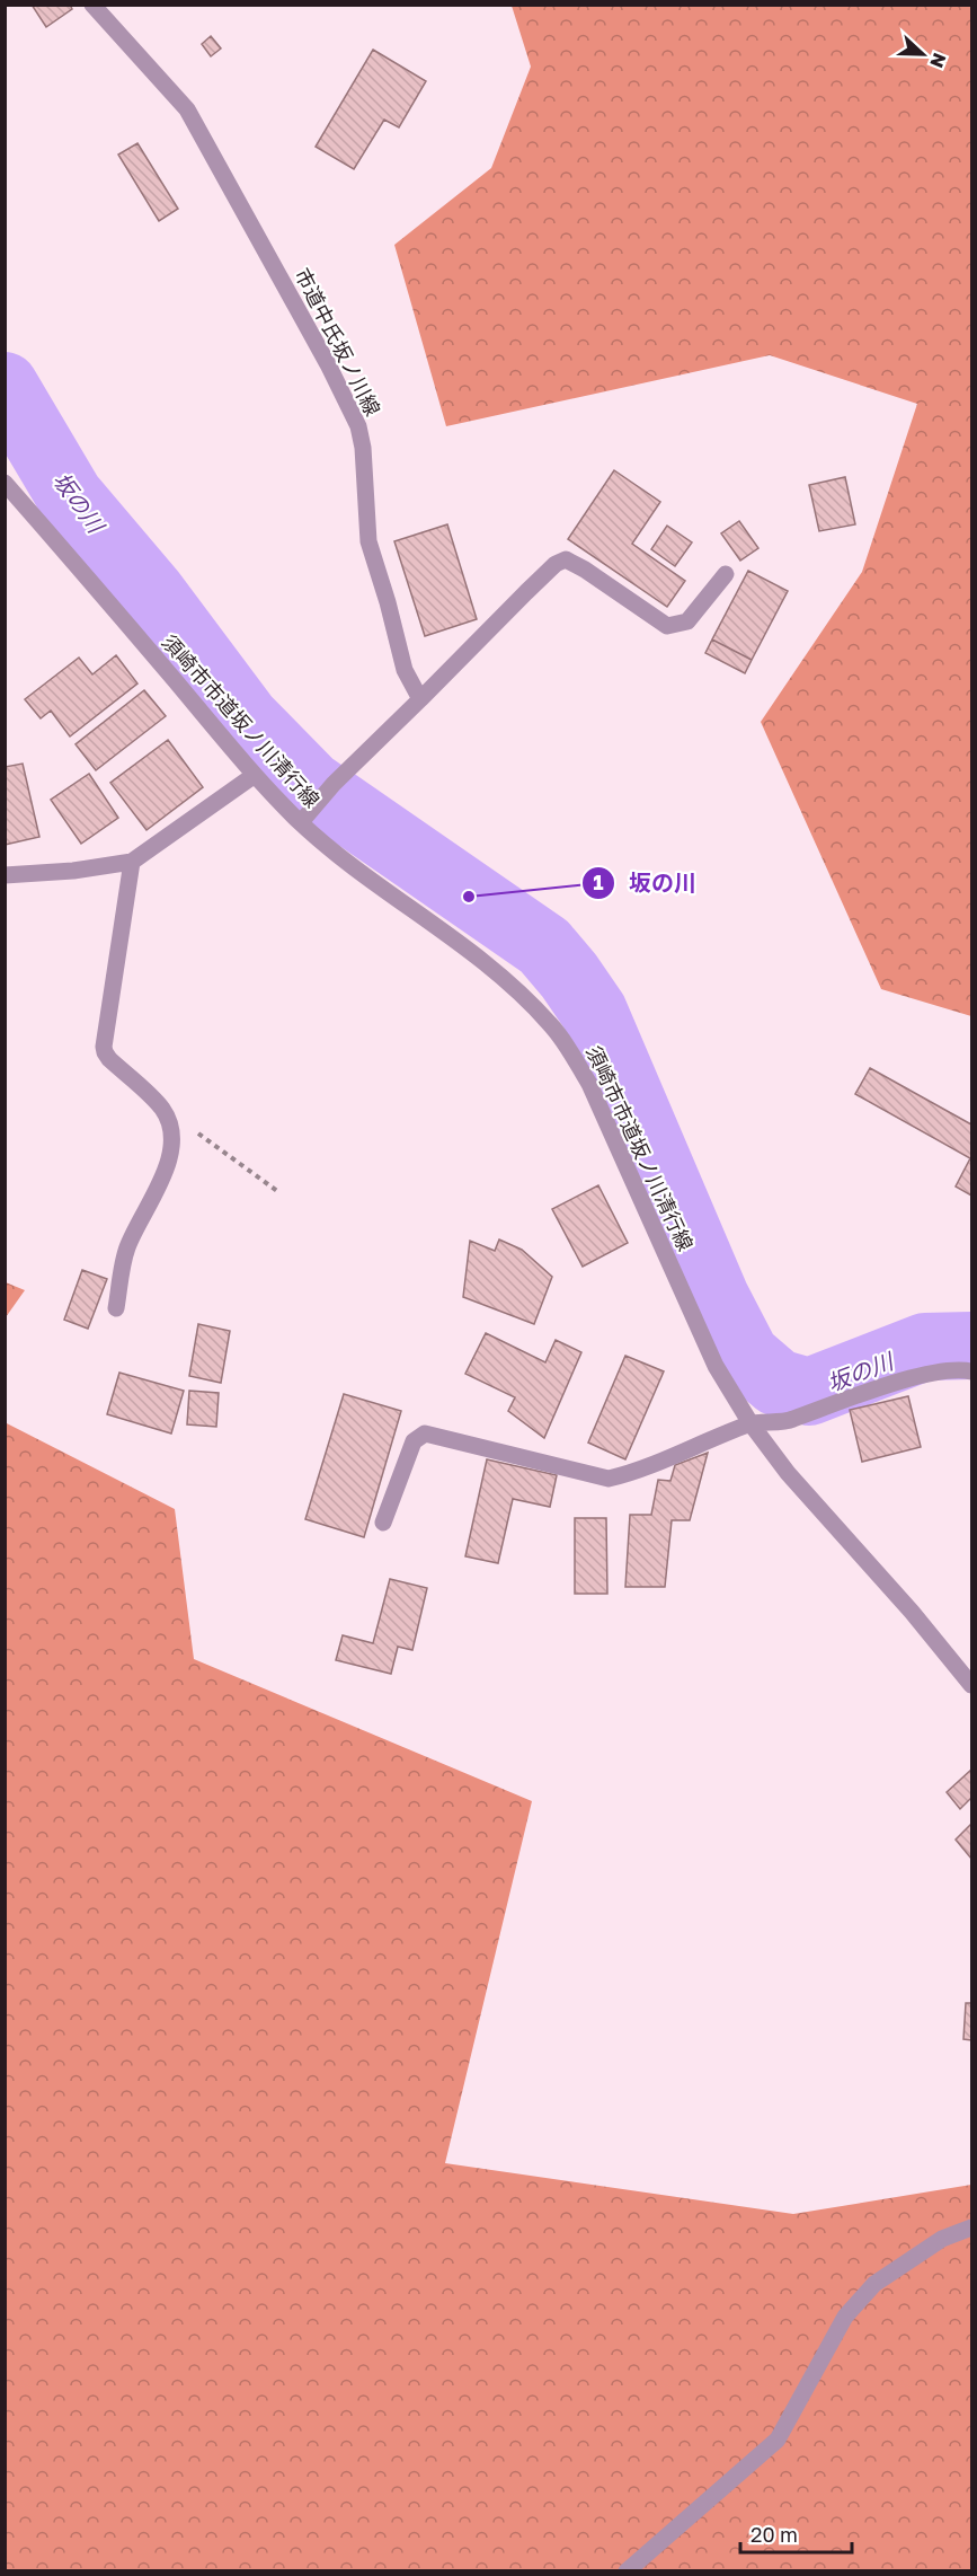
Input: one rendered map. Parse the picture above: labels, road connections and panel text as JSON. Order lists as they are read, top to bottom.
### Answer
{
  "streets": {
    "street": ["市道中氏坂ノ川線", "須崎市市道坂ノ川清行線"]
  },
  "water": ["坂の川"],
  "places": ["坂の川"],
  "scale_bar": "20 m",
  "north": "right"
}
